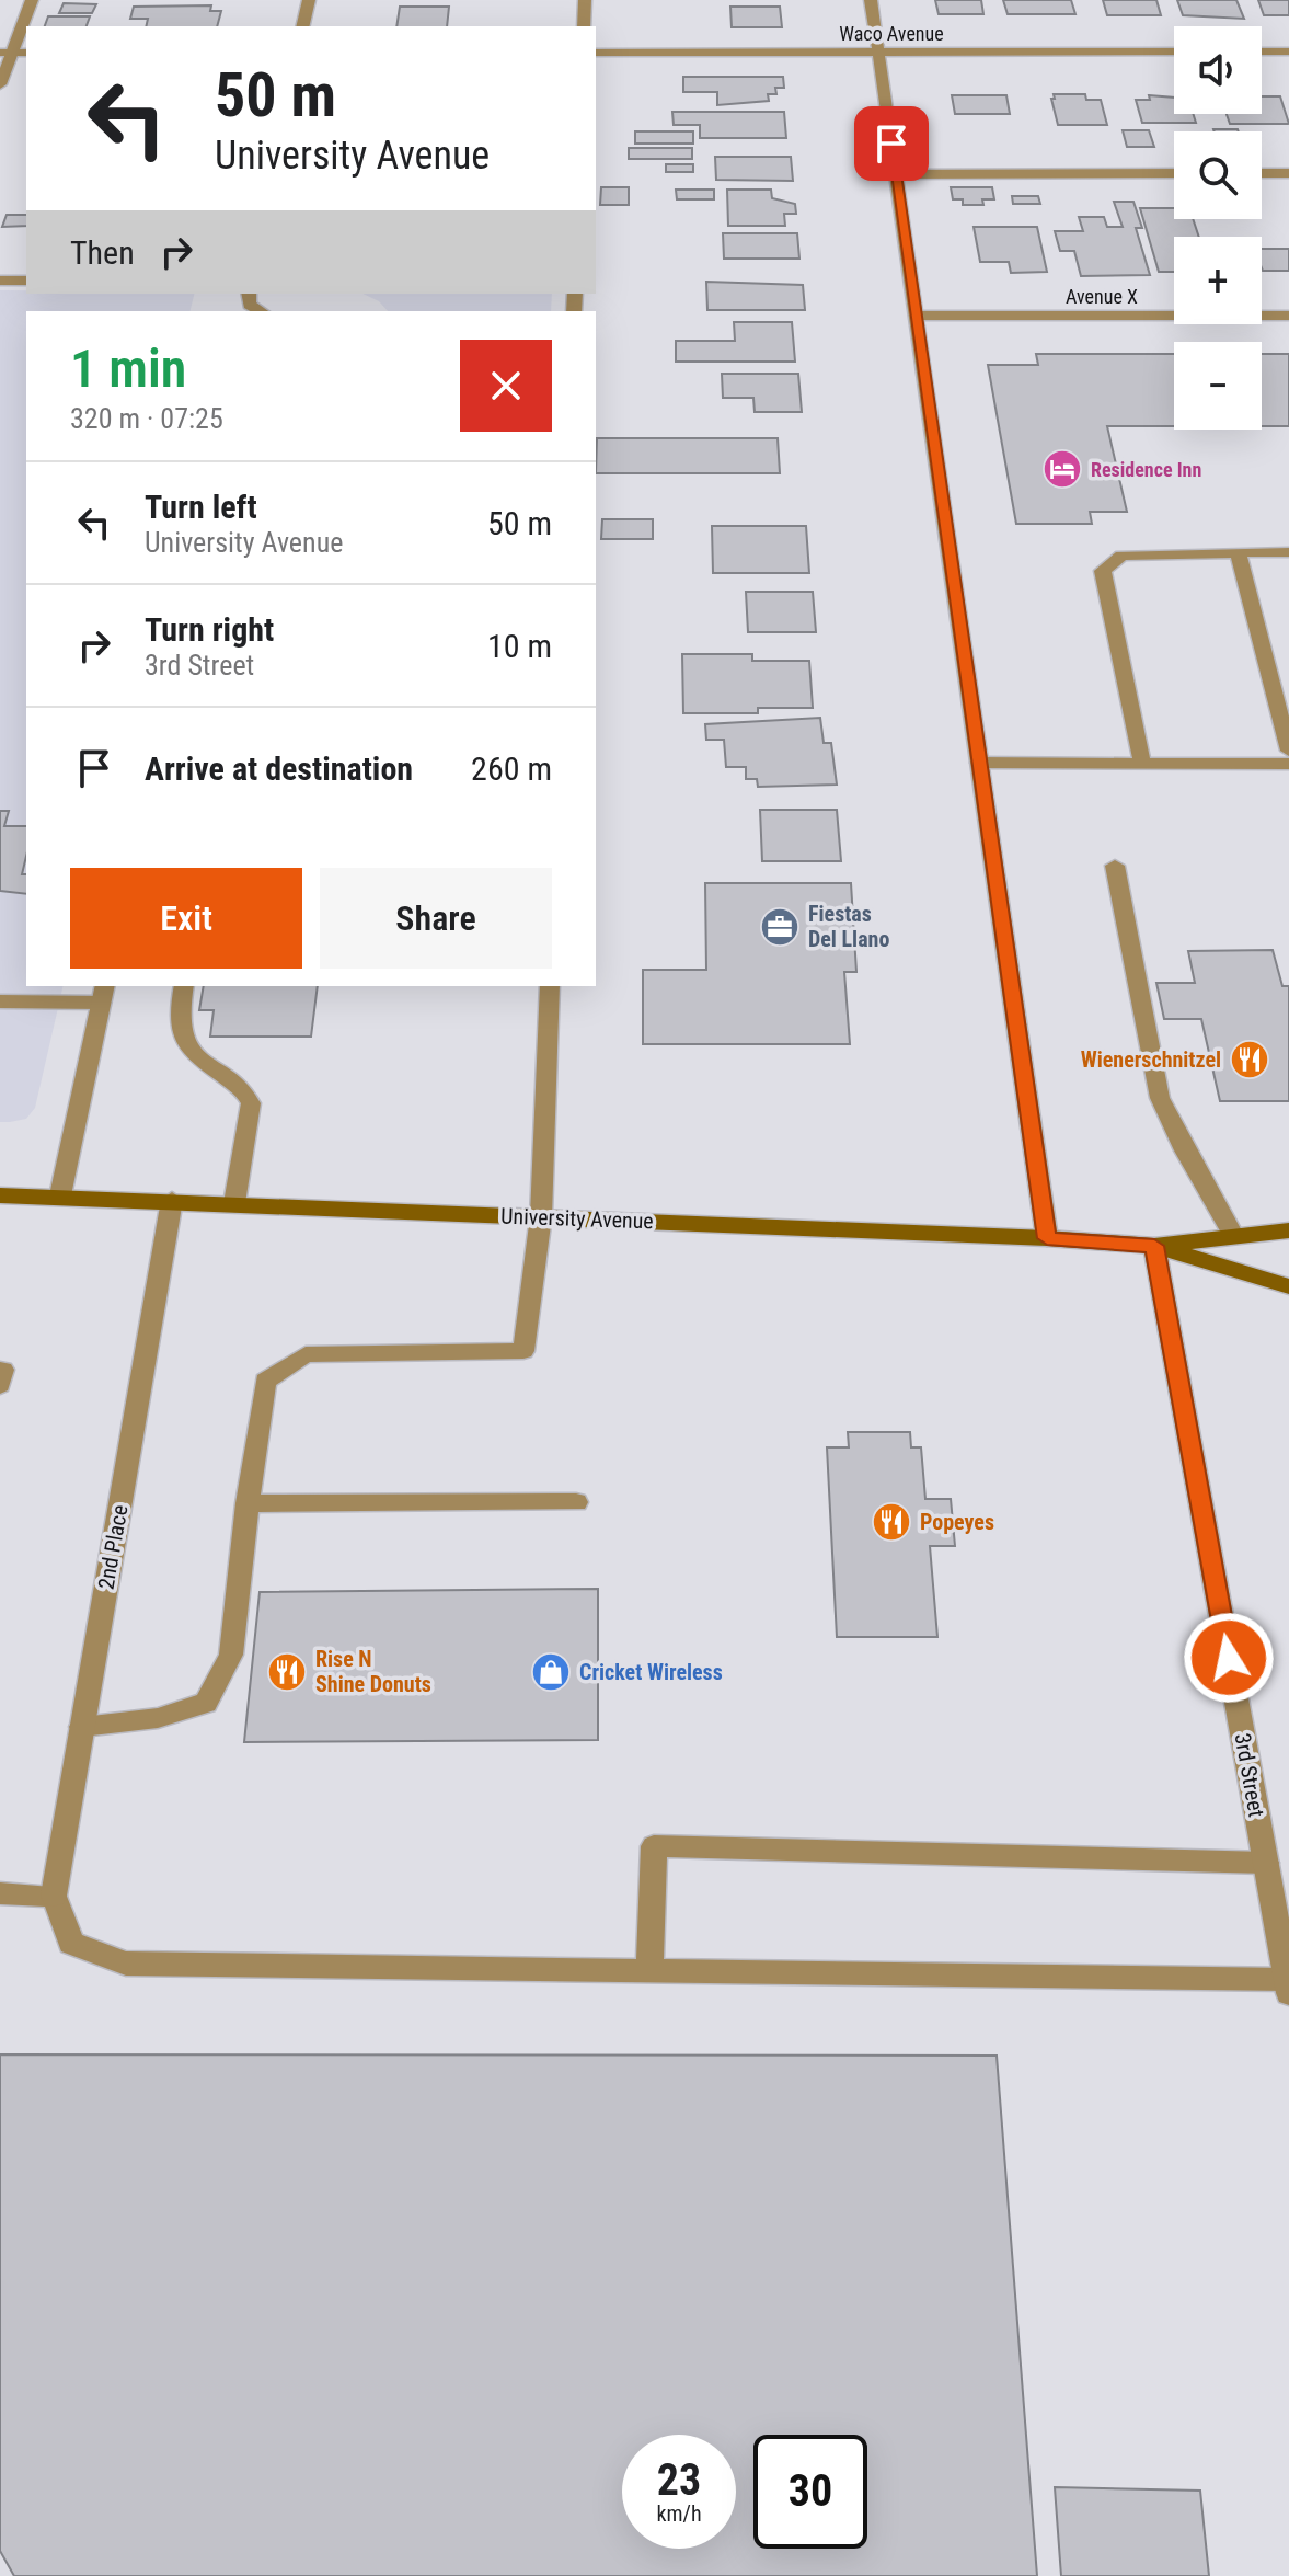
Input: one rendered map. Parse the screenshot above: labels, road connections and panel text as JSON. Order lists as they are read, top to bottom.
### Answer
{
  "streets": {
    "main road": ["University Avenue"],
    "street": [
      "Waco Avenue",
      "Avenue X",
      "2nd Place",
      "3rd Street"
    ]
  },
  "crossings": [
    ["University Avenue", "2nd Place"],
    ["University Avenue", "3rd Street"]
  ],
  "places": {
    "hotel": ["Residence Inn"],
    "office": ["Fiestas Del Llano"],
    "restaurant": ["Wienerschnitzel", "Popeyes", "Rise N Shine Donuts"],
    "shop": ["Cricket Wireless"]
  },
  "page": {
    "map_buttons": ["+", "−"],
    "turn": ["50 m", "University Avenue"],
    "then": "Then",
    "heading": ["1 min", "320 m · 07:25"],
    "list": [
      {
        "name": "Turn left",
        "note": "University Avenue",
        "value": "50 m"
      },
      {
        "name": "Turn right",
        "note": "3rd Street",
        "value": "10 m"
      },
      {
        "name": "Arrive at destination",
        "value": "260 m"
      }
    ],
    "buttons": ["Exit", "Share"],
    "speed": "23 km/h",
    "limit": "30"
  }
}
